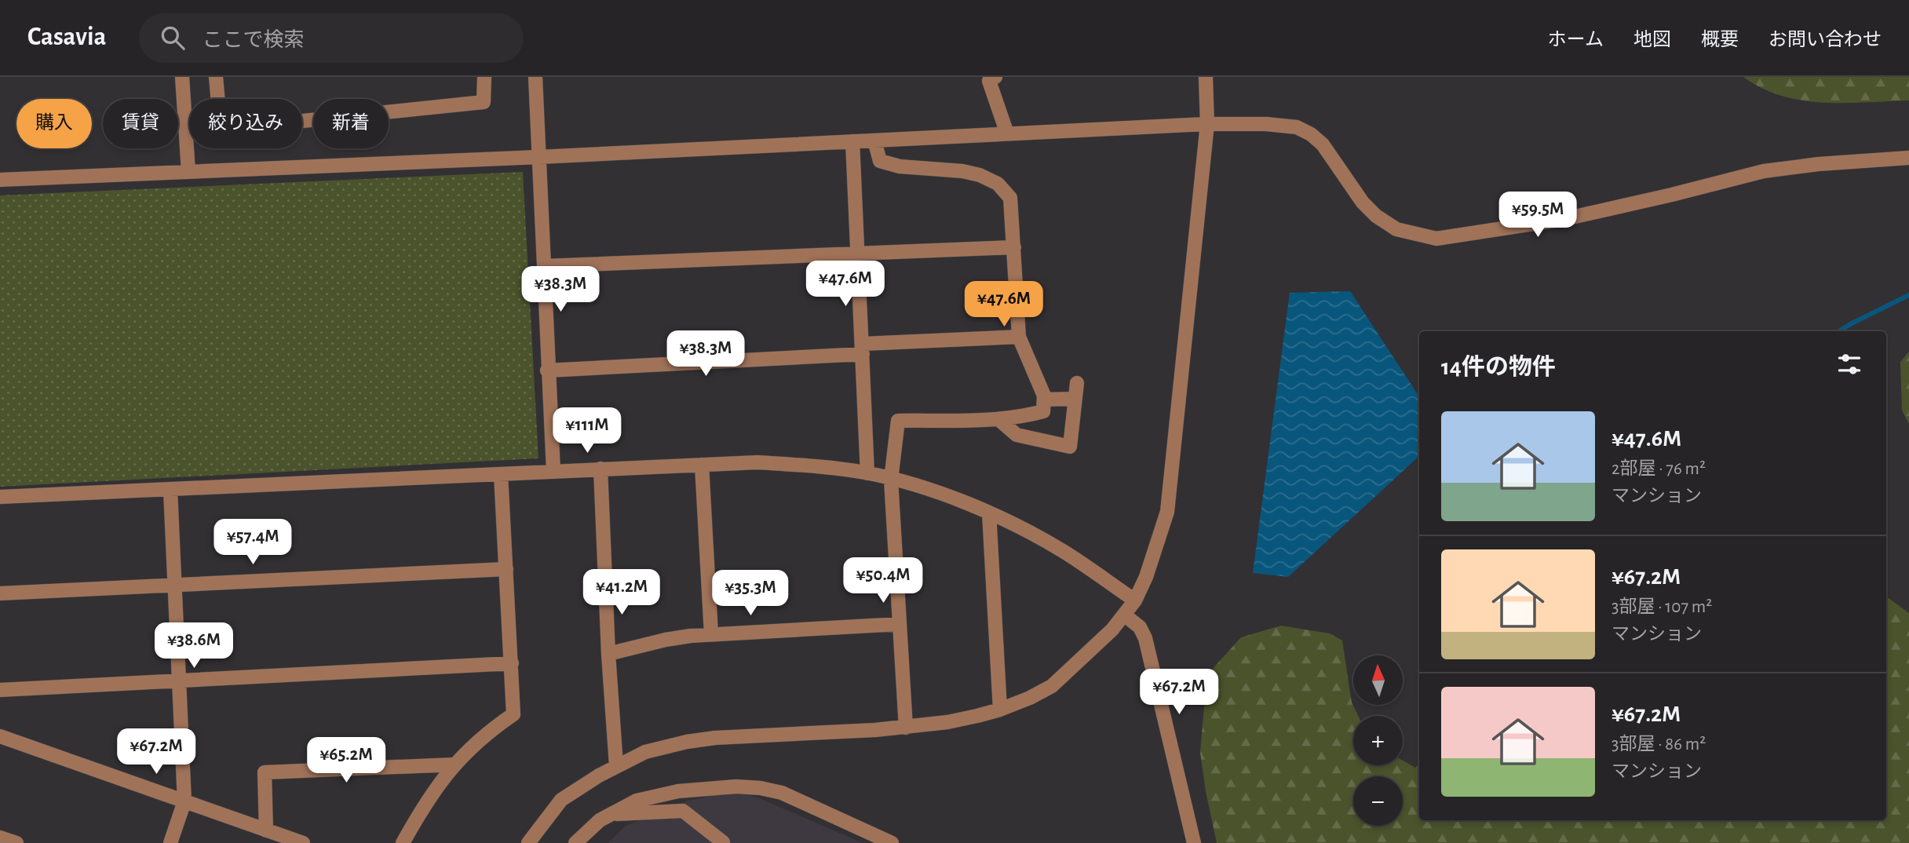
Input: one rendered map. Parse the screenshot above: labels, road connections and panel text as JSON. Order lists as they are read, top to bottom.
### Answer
{
  "north": "top",
  "page": {
    "header": "Casavia",
    "search": "ここで検索",
    "nav": [
      "ホーム",
      "地図",
      "概要",
      "お問い合わせ"
    ],
    "chip": [
      "購入",
      "賃貸",
      "絞り込み",
      "新着"
    ],
    "price": [
      "¥59.5M",
      "¥47.6M",
      "¥38.3M",
      "¥47.6M",
      "¥38.3M",
      "¥111M",
      "¥57.4M",
      "¥50.4M",
      "¥41.2M",
      "¥35.3M",
      "¥38.6M",
      "¥67.2M",
      "¥67.2M",
      "¥65.2M"
    ],
    "heading": "14件の物件",
    "list": [
      {
        "name": "¥47.6M",
        "note": "2部屋 · 76 m² · マンション"
      },
      {
        "name": "¥67.2M",
        "note": "3部屋 · 107 m² · マンション"
      },
      {
        "name": "¥67.2M",
        "note": "3部屋 · 86 m² · マンション"
      }
    ],
    "map_buttons": ["+", "−"]
  }
}
